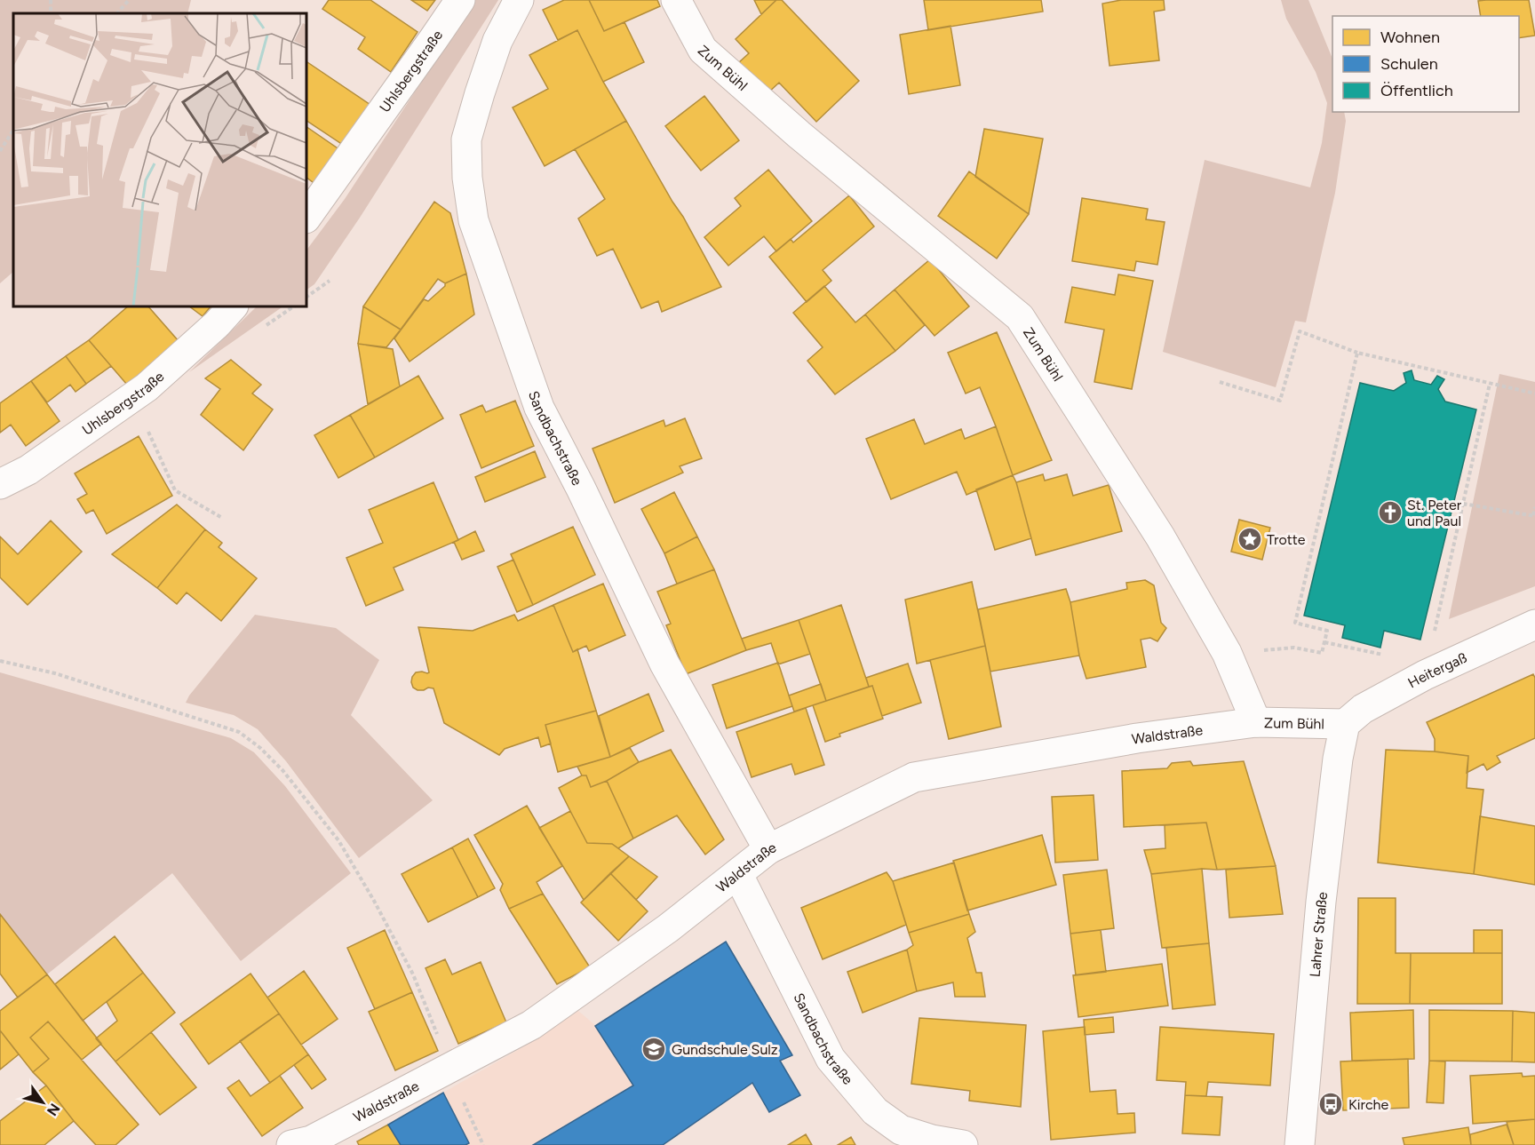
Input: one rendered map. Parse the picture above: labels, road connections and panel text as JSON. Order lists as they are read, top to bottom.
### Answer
{
  "streets": {
    "street": [
      "Zum Bühl",
      "Uhlsbergstraße",
      "Sandbachstraße",
      "Heitergaß",
      "Waldstraße",
      "Lahrer Straße"
    ]
  },
  "crossings": [
    ["Zum Bühl", "Heitergaß"],
    ["Zum Bühl", "Waldstraße"],
    ["Zum Bühl", "Lahrer Straße"],
    ["Sandbachstraße", "Waldstraße"],
    ["Heitergaß", "Lahrer Straße"]
  ],
  "places": {
    "church": ["St. Peter und Paul"],
    "place": ["Trotte"],
    "school or university": ["Gundschule Sulz"],
    "bus stop": ["Kirche"]
  },
  "legend": ["Wohnen", "Schulen", "Öffentlich"],
  "north": "bottom right"
}
